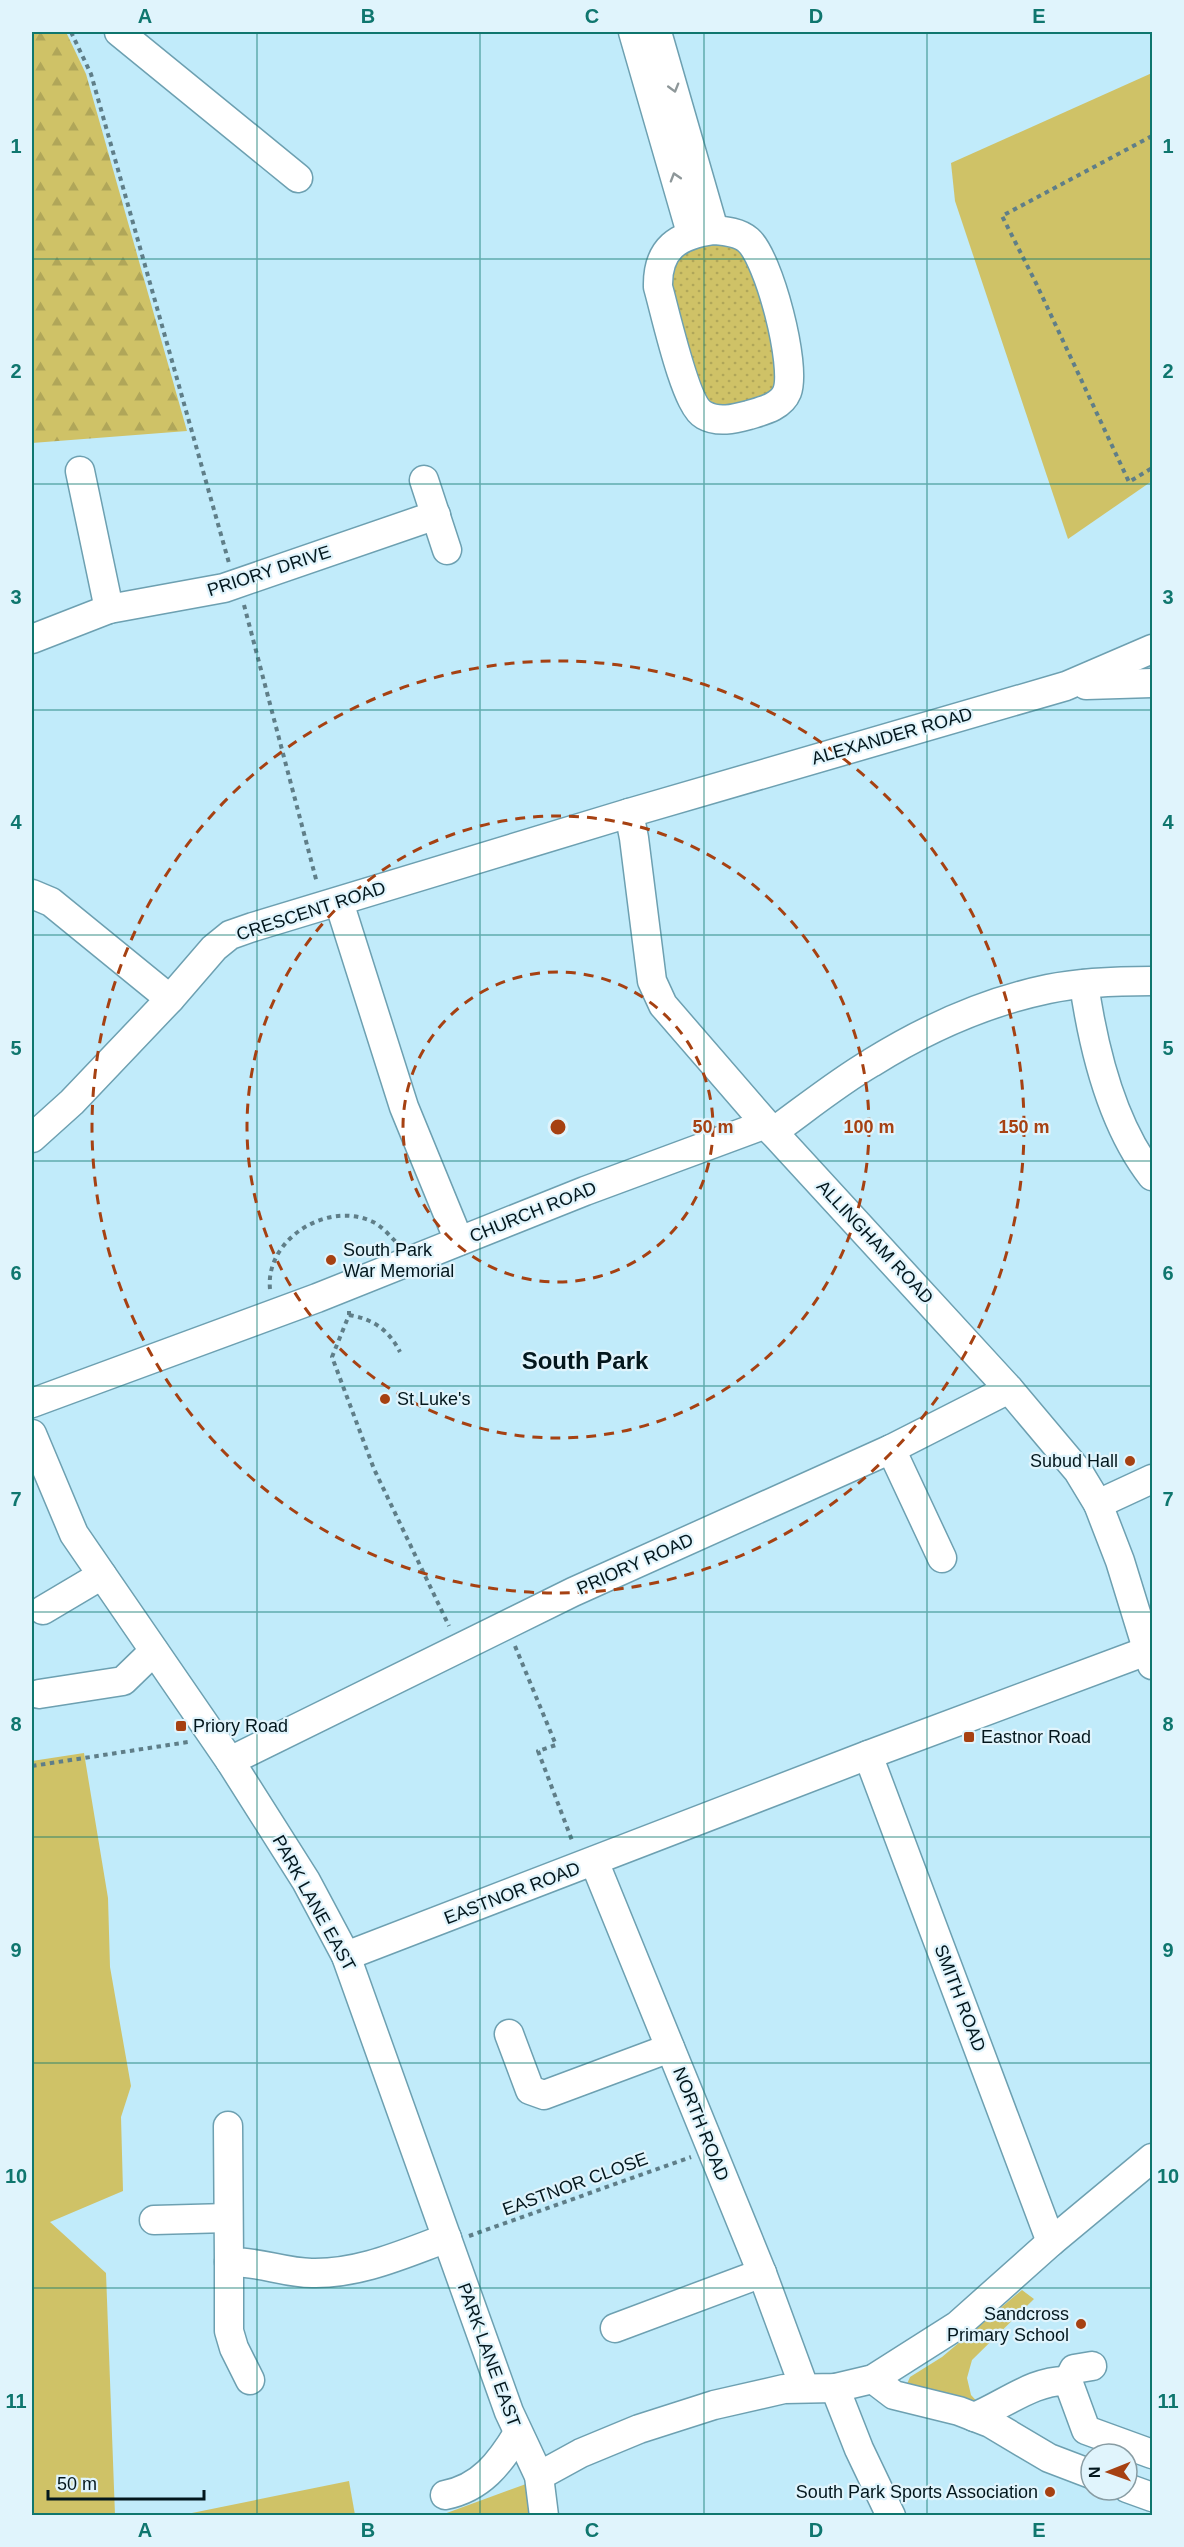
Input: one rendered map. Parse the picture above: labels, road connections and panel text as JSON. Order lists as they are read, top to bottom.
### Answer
{
  "streets": {
    "street": [
      "PRIORY DRIVE",
      "ALEXANDER ROAD",
      "CRESCENT ROAD",
      "CHURCH ROAD",
      "ALLINGHAM ROAD",
      "PRIORY ROAD",
      "EASTNOR ROAD",
      "PARK LANE EAST",
      "SMITH ROAD",
      "NORTH ROAD"
    ],
    "path": ["EASTNOR CLOSE"]
  },
  "crossings": [
    ["ALEXANDER ROAD", "CRESCENT ROAD"],
    ["ALEXANDER ROAD", "ALLINGHAM ROAD"],
    ["CRESCENT ROAD", "ALLINGHAM ROAD"],
    ["CHURCH ROAD", "ALLINGHAM ROAD"],
    ["ALLINGHAM ROAD", "PRIORY ROAD"],
    ["ALLINGHAM ROAD", "EASTNOR ROAD"],
    ["PRIORY ROAD", "PARK LANE EAST"],
    ["EASTNOR ROAD", "PARK LANE EAST"],
    ["EASTNOR ROAD", "SMITH ROAD"],
    ["EASTNOR ROAD", "NORTH ROAD"],
    ["PARK LANE EAST", "EASTNOR CLOSE"],
    ["NORTH ROAD", "EASTNOR CLOSE"]
  ],
  "districts": ["South Park"],
  "places": {
    "other": [
      "South Park War Memorial",
      "St Luke's",
      "Subud Hall",
      "Sandcross Primary School",
      "South Park Sports Association"
    ],
    "transit": ["Priory Road", "Eastnor Road"]
  },
  "scale_bar": "50 m",
  "north": "left",
  "grid": {
    "columns": [
      "A",
      "B",
      "C",
      "D",
      "E"
    ],
    "rows": [
      "1",
      "2",
      "3",
      "4",
      "5",
      "6",
      "7",
      "8",
      "9",
      "10",
      "11"
    ]
  },
  "rings": ["50 m", "100 m", "150 m"]
}
